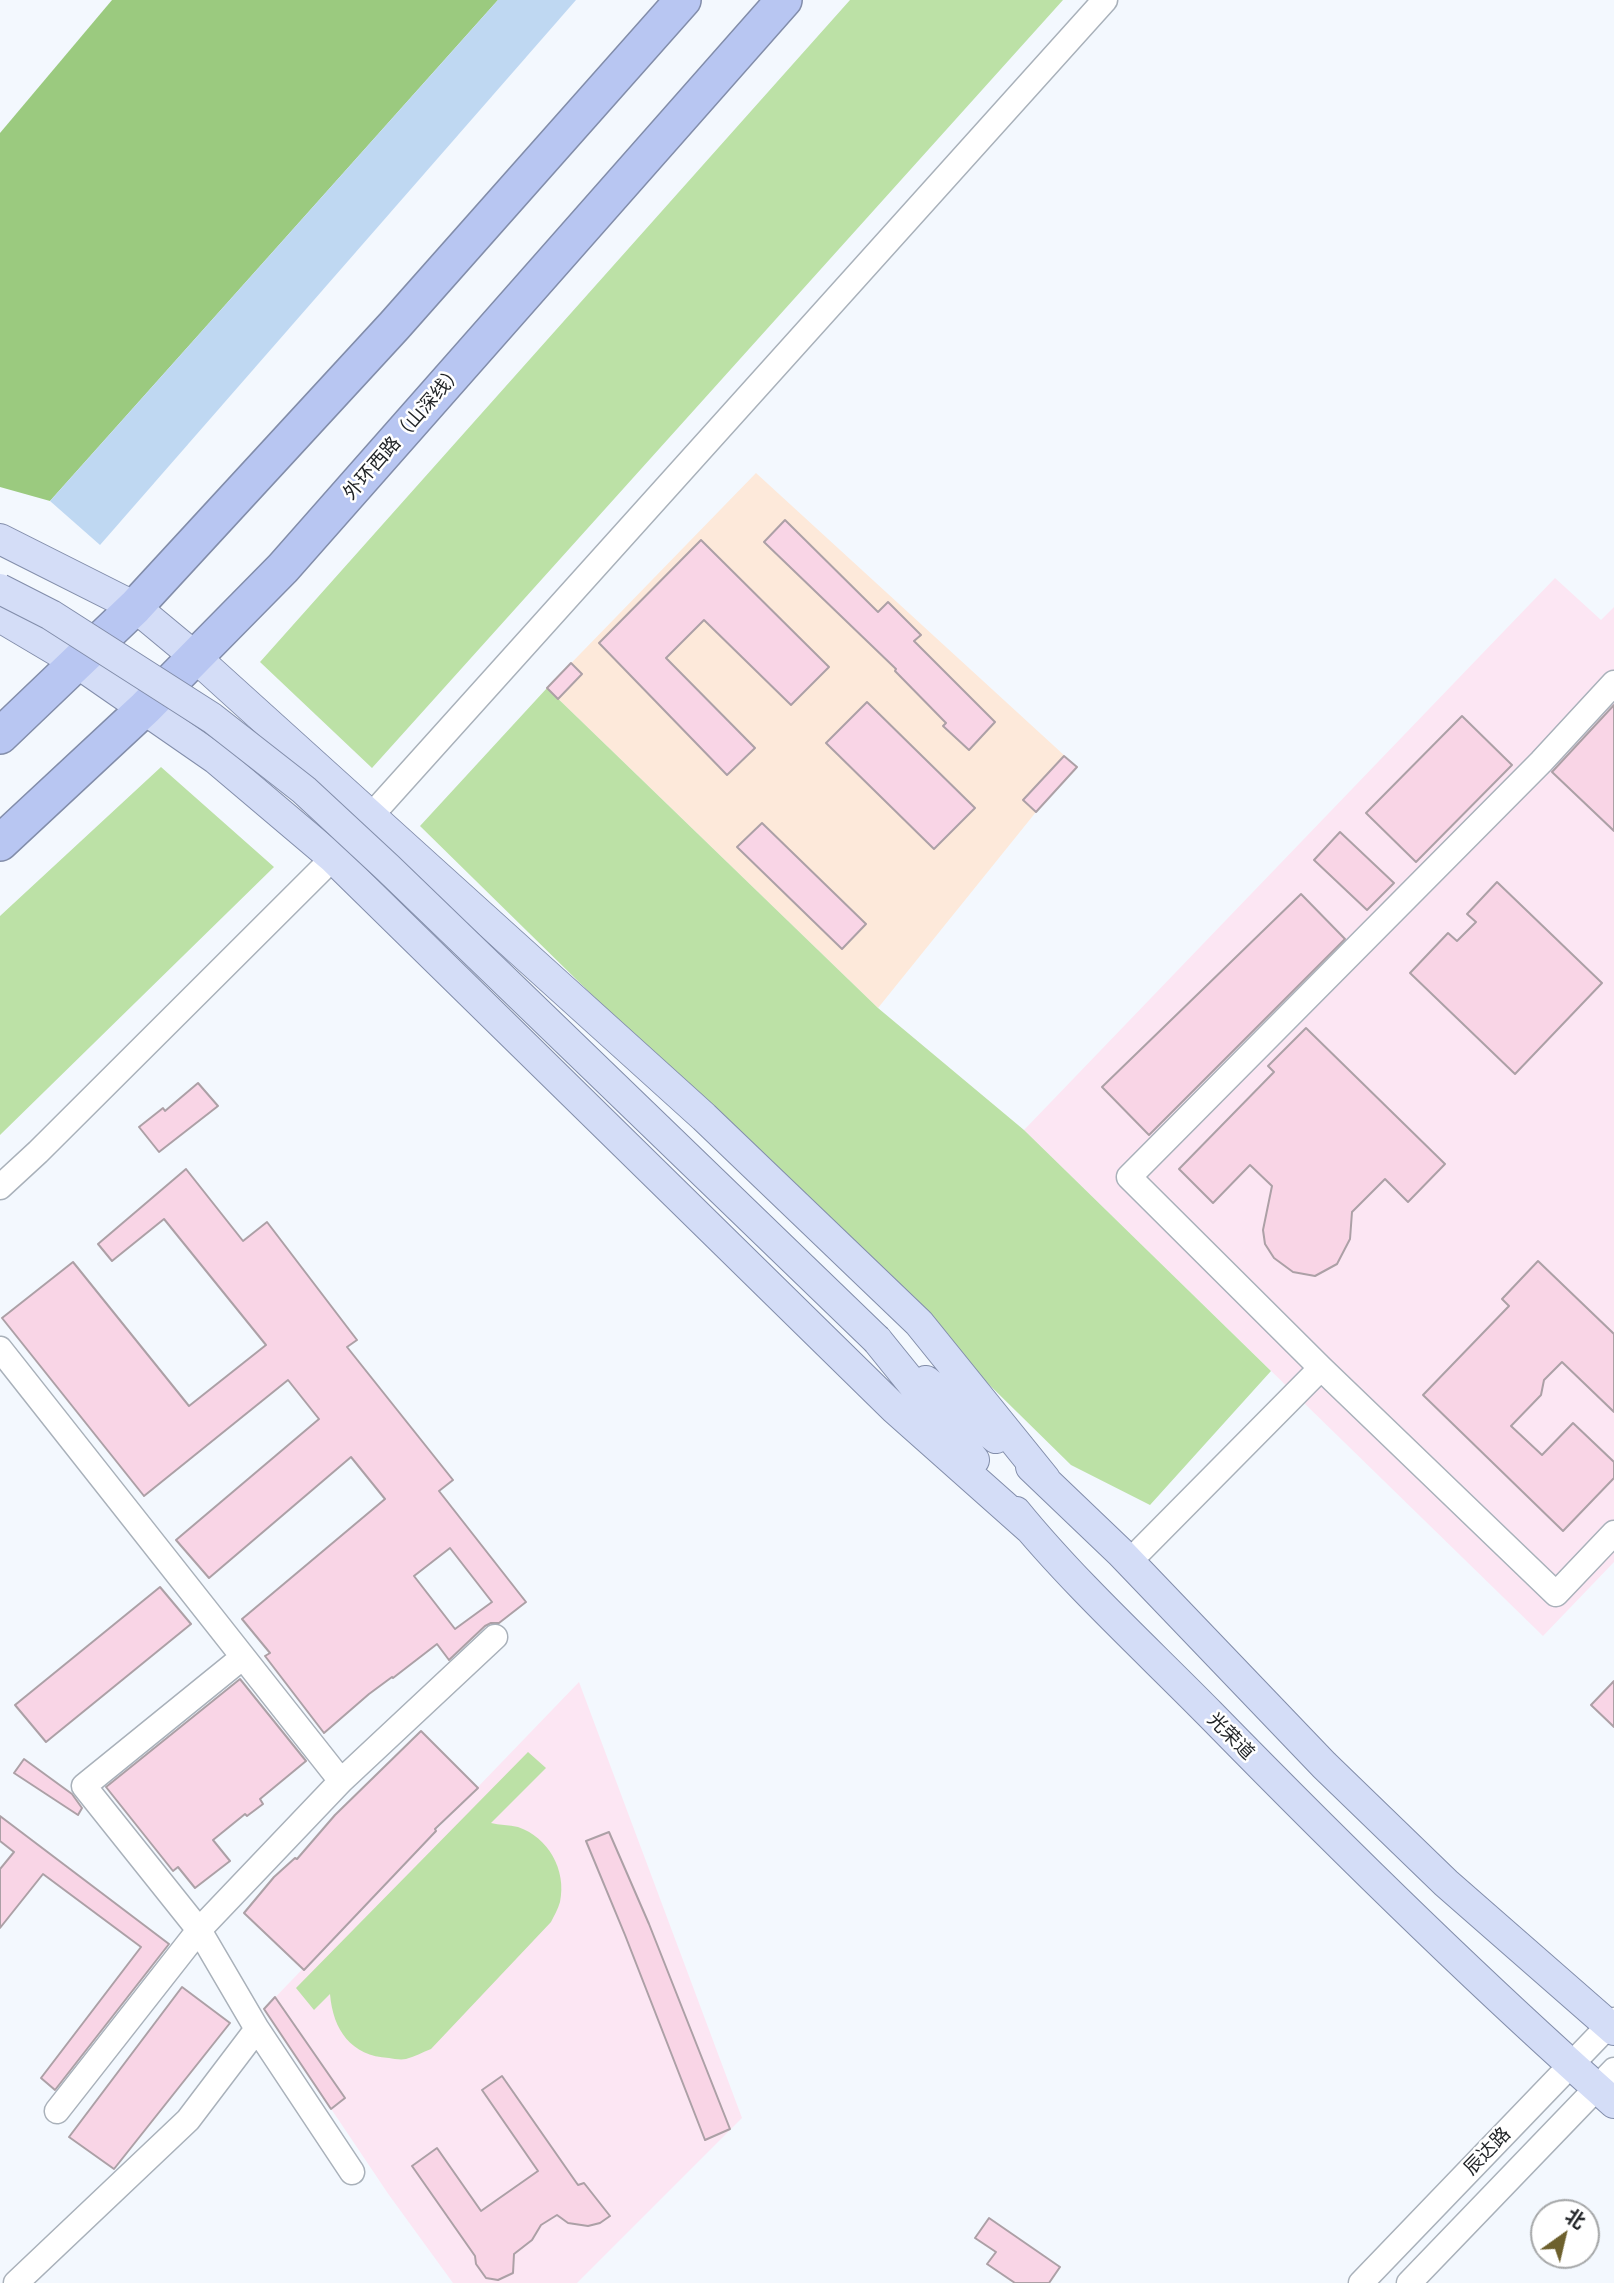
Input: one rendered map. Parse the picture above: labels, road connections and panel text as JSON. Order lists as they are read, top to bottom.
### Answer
{
  "streets": {
    "highway": ["外环西路（山深线）"],
    "main road": ["光荣道"],
    "street": ["辰达路"]
  },
  "crossings": [
    ["光荣道", "辰达路"]
  ],
  "north": "top right"
}
